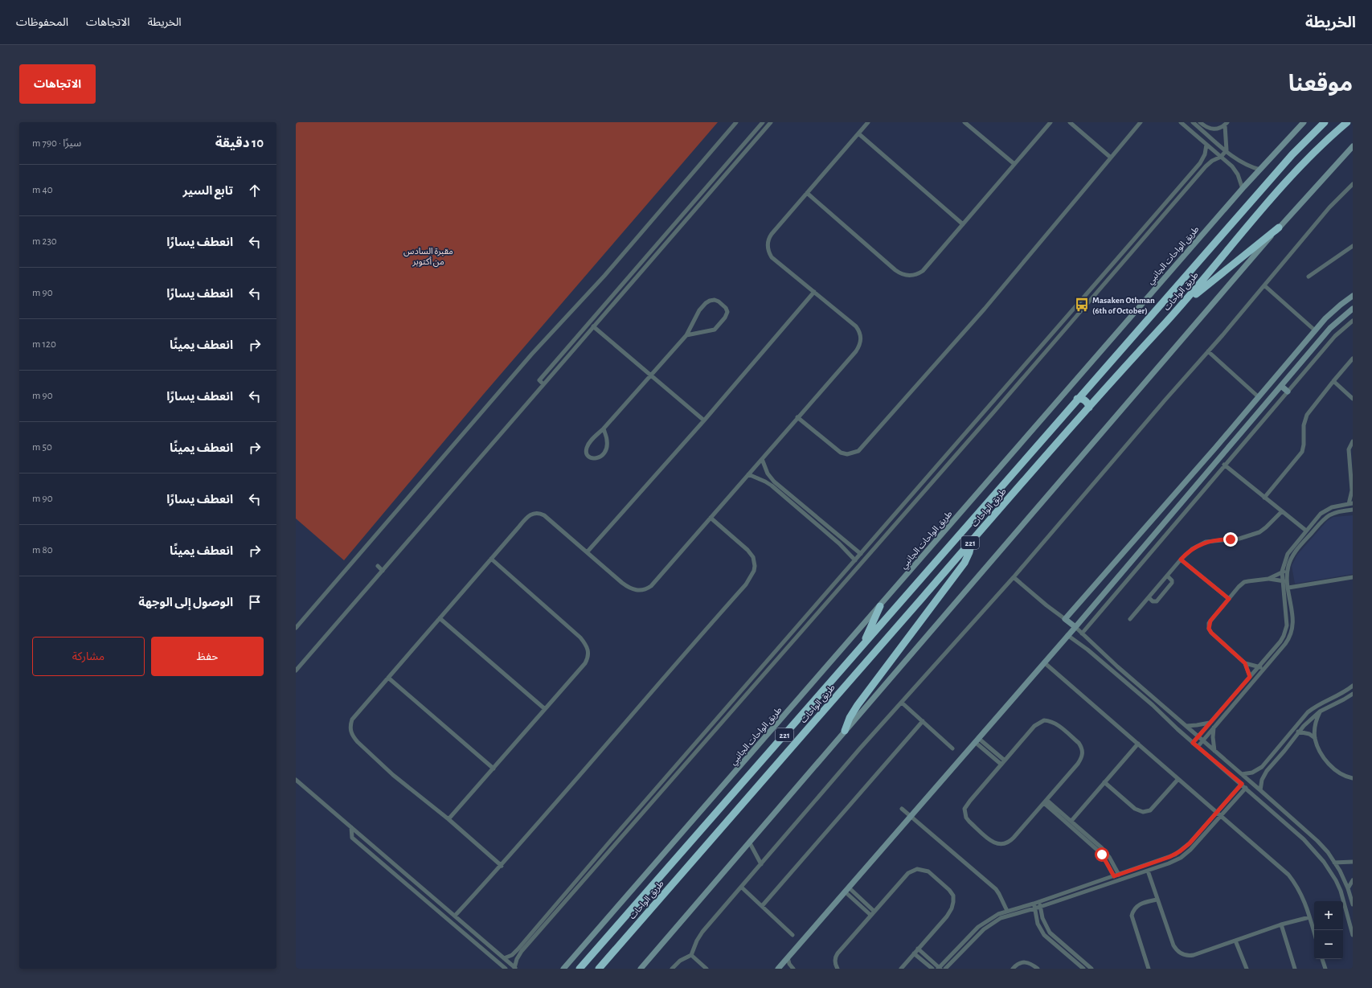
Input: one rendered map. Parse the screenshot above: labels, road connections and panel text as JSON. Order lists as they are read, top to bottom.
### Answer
{
  "streets": {
    "highway": ["طريق الواحات", "221"],
    "street": ["طريق الواحات الجانبي"]
  },
  "parks": ["مقبرة السادس من أكتوبر"],
  "places": {
    "bus stop": ["Masaken Othman (6th of October)"]
  },
  "page": {
    "header": "الخريطة",
    "nav": ["الخريطة", "الاتجاهات", "المحفوظات"],
    "title": "موقعنا",
    "buttons": [
      "الاتجاهات",
      ["حفظ", "مشاركة"]
    ],
    "heading": ["10 دقيقة", "سيرًا · 790 m"],
    "list": [
      ["تابع السير", "40 m"],
      ["انعطف يسارًا", "230 m"],
      ["انعطف يسارًا", "90 m"],
      ["انعطف يمينًا", "120 m"],
      ["انعطف يسارًا", "90 m"],
      ["انعطف يمينًا", "50 m"],
      ["انعطف يسارًا", "90 m"],
      ["انعطف يمينًا", "80 m"],
      "الوصول إلى الوجهة"
    ],
    "map_buttons": ["+", "−"]
  }
}
